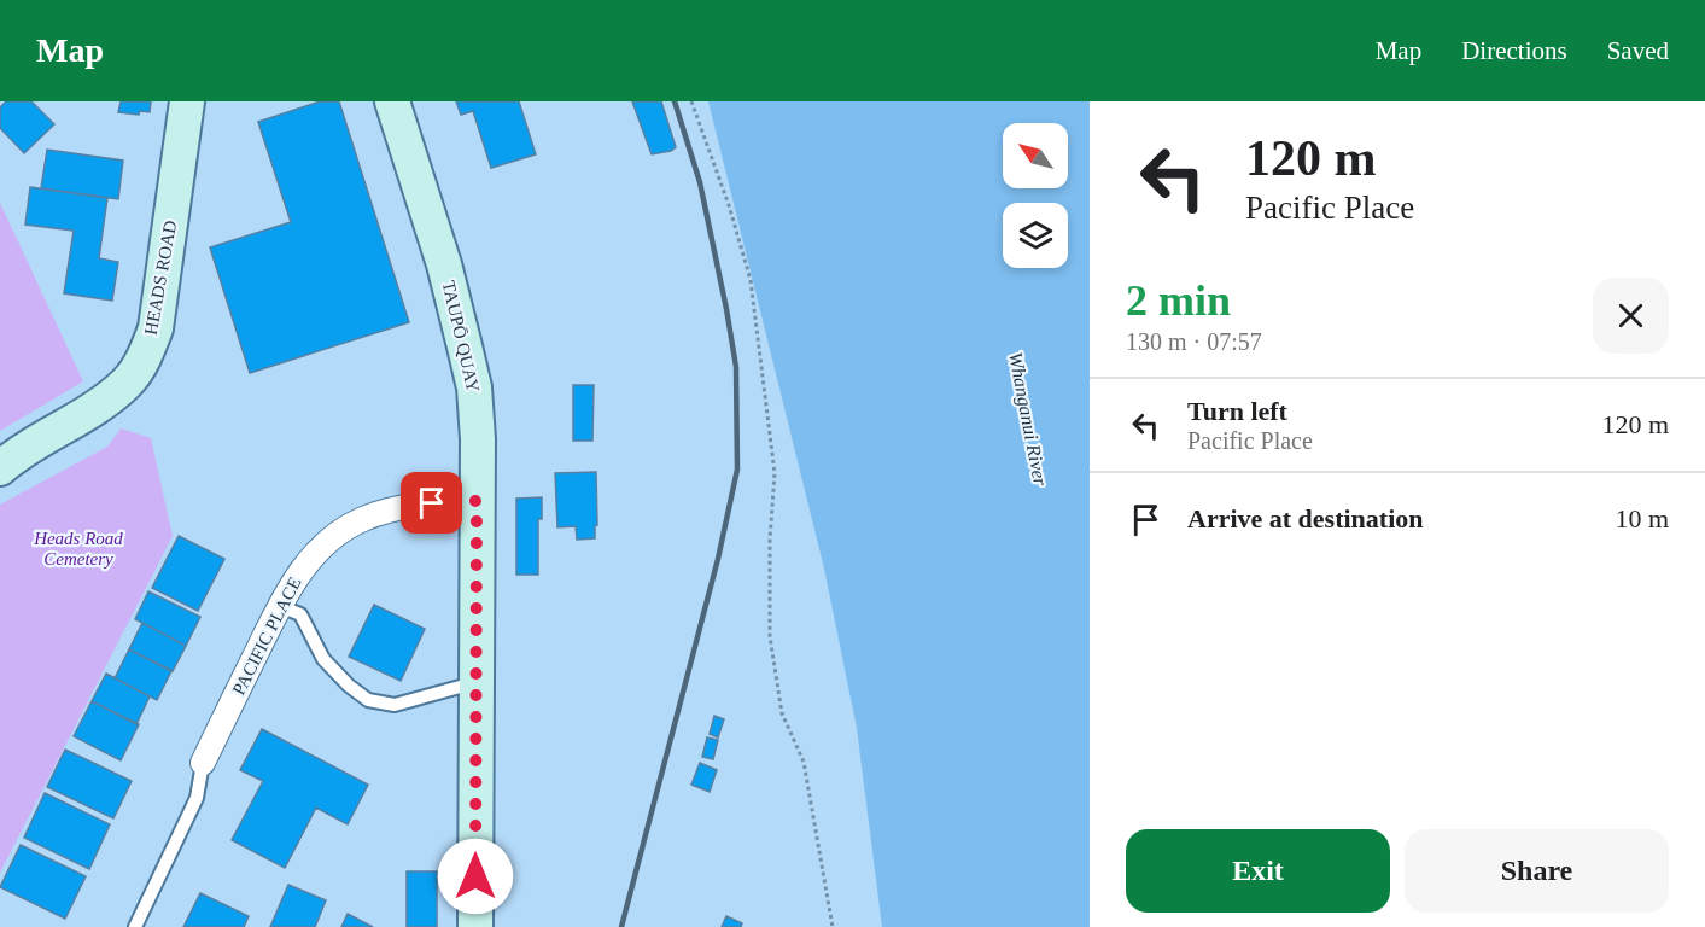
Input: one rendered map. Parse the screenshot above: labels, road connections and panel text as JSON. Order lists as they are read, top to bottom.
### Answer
{
  "streets": {
    "street": ["HEADS ROAD", "TAUPŌ QUAY", "PACIFIC PLACE"]
  },
  "crossings": [
    ["TAUPŌ QUAY", "PACIFIC PLACE"]
  ],
  "water": ["Whanganui River"],
  "parks": ["Heads Road Cemetery"],
  "north": "top left",
  "page": {
    "header": "Map",
    "nav": ["Map", "Directions", "Saved"],
    "turn": ["120 m", "Pacific Place"],
    "heading": ["2 min", "130 m · 07:57"],
    "list": [
      {
        "name": "Turn left",
        "note": "Pacific Place",
        "value": "120 m"
      },
      {
        "name": "Arrive at destination",
        "value": "10 m"
      }
    ],
    "buttons": ["Exit", "Share"]
  }
}
